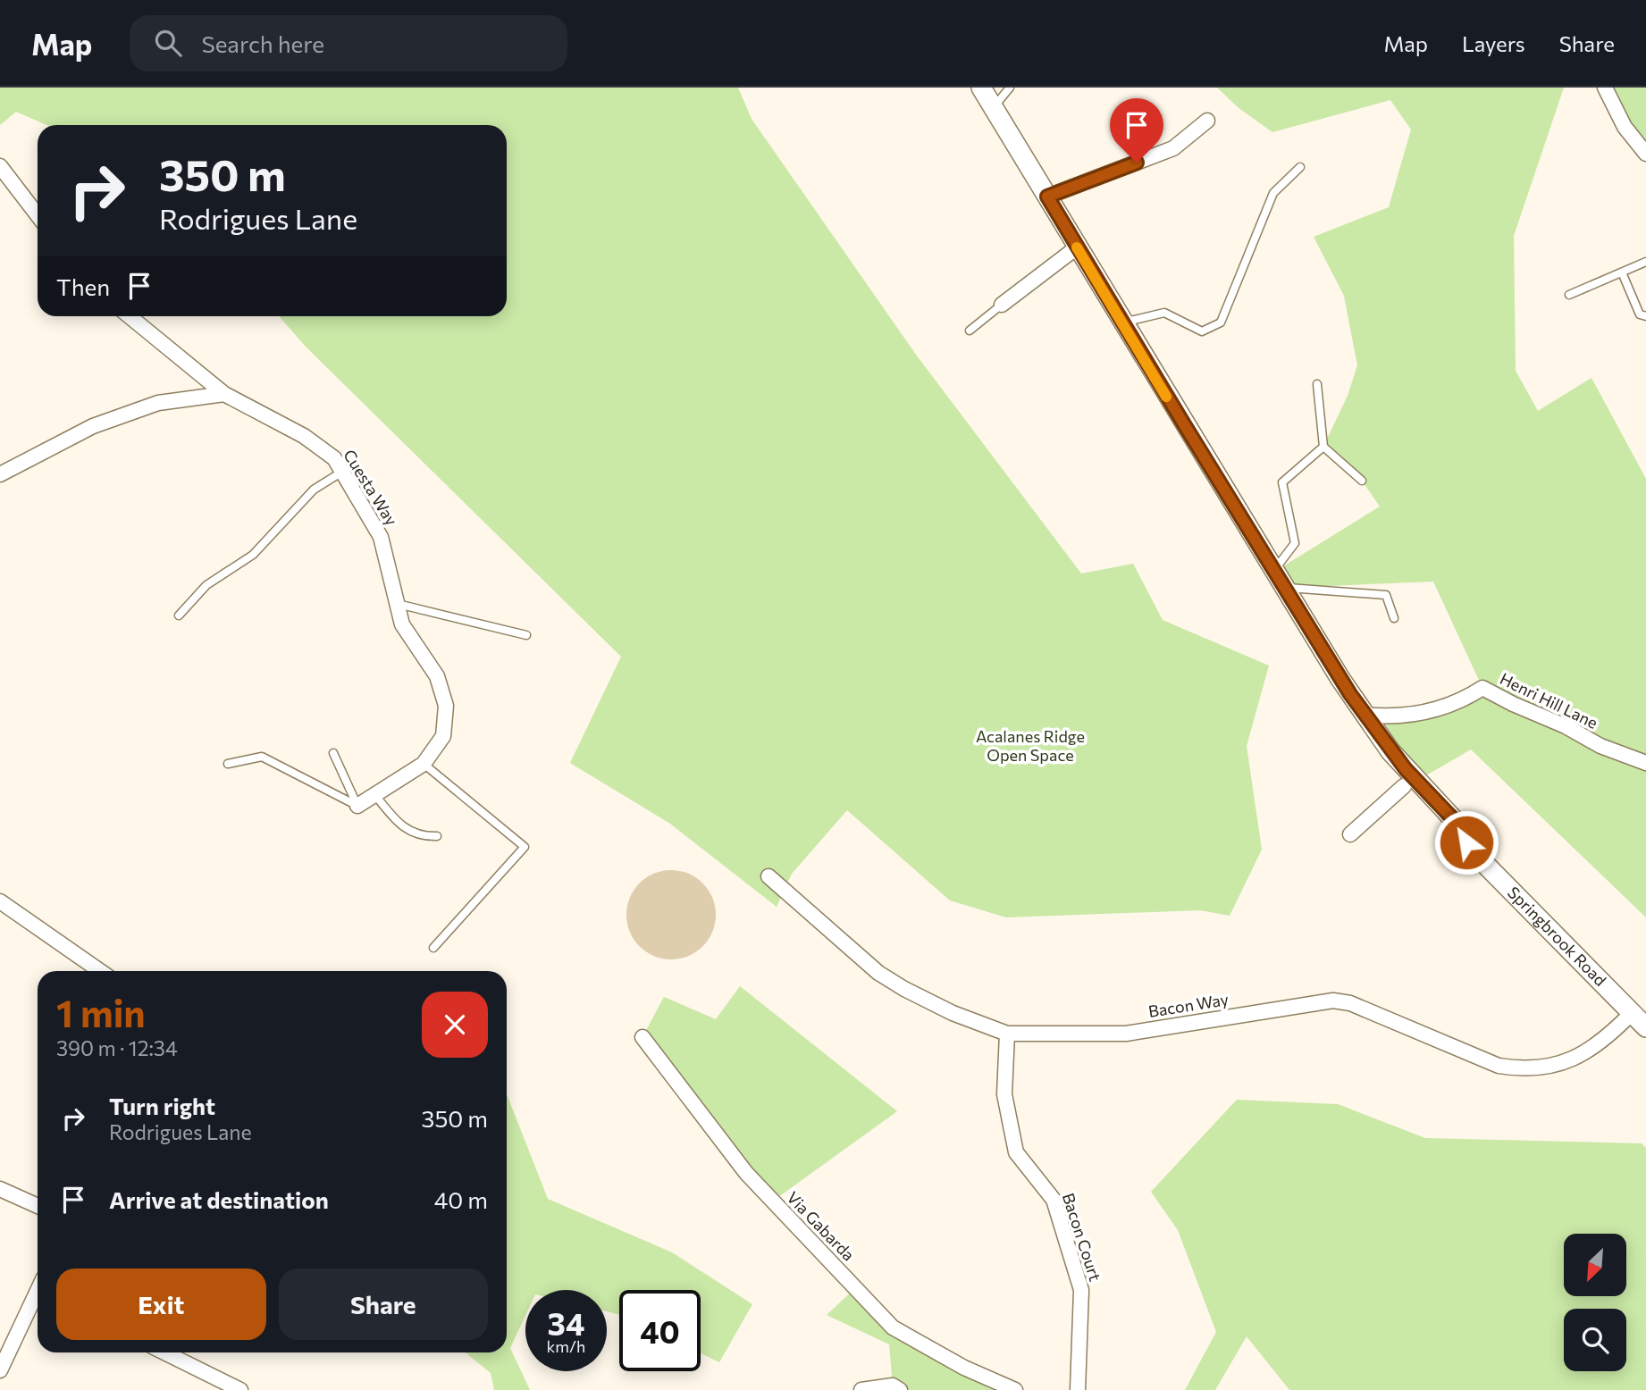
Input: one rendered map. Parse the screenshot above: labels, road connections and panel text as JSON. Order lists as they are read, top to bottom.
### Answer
{
  "streets": {
    "street": [
      "Cuesta Way",
      "Henri Hill Lane",
      "Springbrook Road",
      "Bacon Way",
      "Via Gabarda",
      "Bacon Court"
    ]
  },
  "crossings": [
    ["Henri Hill Lane", "Springbrook Road"],
    ["Springbrook Road", "Bacon Way"],
    ["Bacon Way", "Bacon Court"]
  ],
  "parks": ["Acalanes Ridge Open Space"],
  "north": "bottom left",
  "page": {
    "header": "Map",
    "search": "Search here",
    "nav": ["Map", "Layers", "Share"],
    "turn": ["350 m", "Rodrigues Lane"],
    "then": "Then",
    "heading": ["1 min", "390 m · 12:34"],
    "list": [
      {
        "name": "Turn right",
        "note": "Rodrigues Lane",
        "value": "350 m"
      },
      {
        "name": "Arrive at destination",
        "value": "40 m"
      }
    ],
    "buttons": ["Exit", "Share"],
    "speed": "34 km/h",
    "limit": "40"
  }
}
